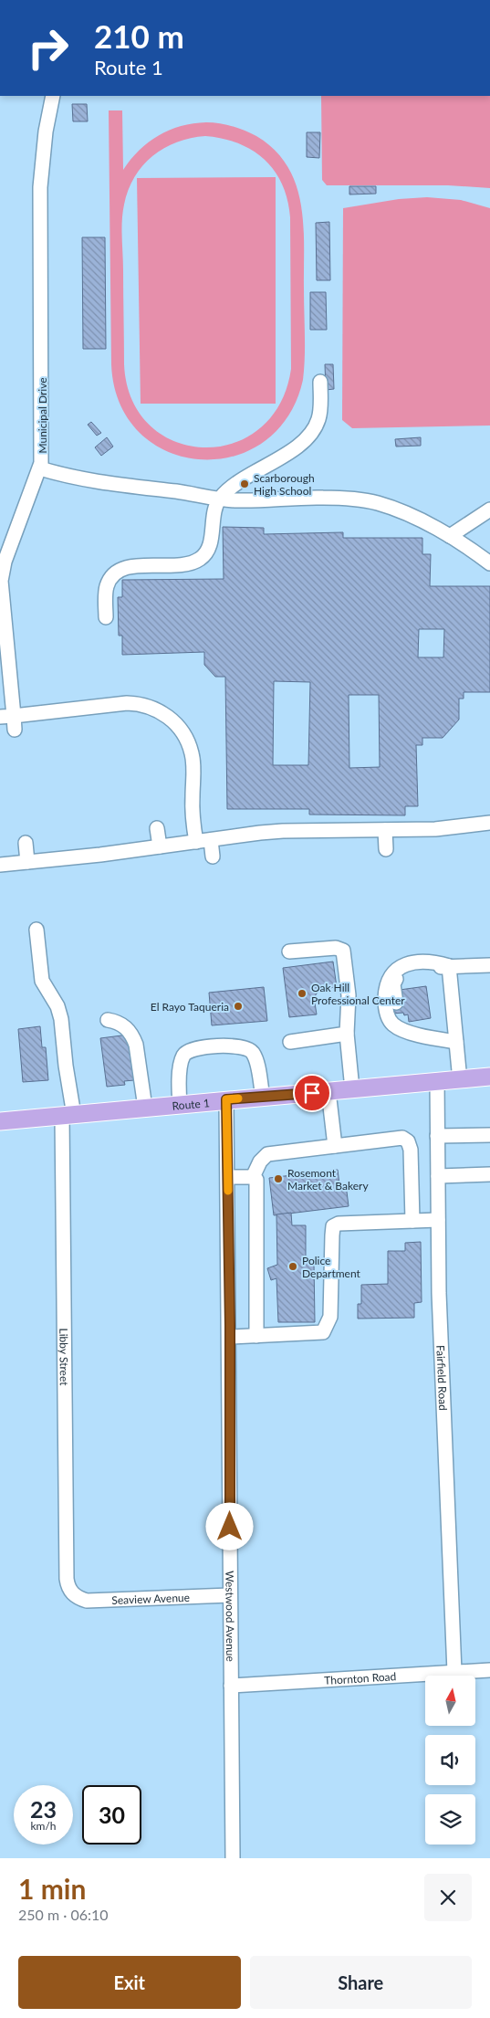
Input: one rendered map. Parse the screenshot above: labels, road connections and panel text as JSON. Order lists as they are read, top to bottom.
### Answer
{
  "streets": {
    "main road": ["Route 1"],
    "street": [
      "Municipal Drive",
      "Libby Street",
      "Fairfield Road",
      "Seaview Avenue",
      "Westwood Avenue",
      "Thornton Road"
    ]
  },
  "crossings": [
    ["Route 1", "Libby Street"],
    ["Route 1", "Fairfield Road"],
    ["Route 1", "Westwood Avenue"],
    ["Libby Street", "Seaview Avenue"],
    ["Fairfield Road", "Thornton Road"],
    ["Seaview Avenue", "Westwood Avenue"],
    ["Westwood Avenue", "Thornton Road"]
  ],
  "places": [
    "Scarborough High School",
    "Oak Hill Professional Center",
    "El Rayo Taqueria",
    "Rosemont Market & Bakery",
    "Police Department"
  ],
  "north": "top",
  "page": {
    "turn": ["210 m", "Route 1"],
    "speed": "23 km/h",
    "limit": "30",
    "heading": ["1 min", "250 m · 06:10"],
    "buttons": ["Exit", "Share"]
  }
}
